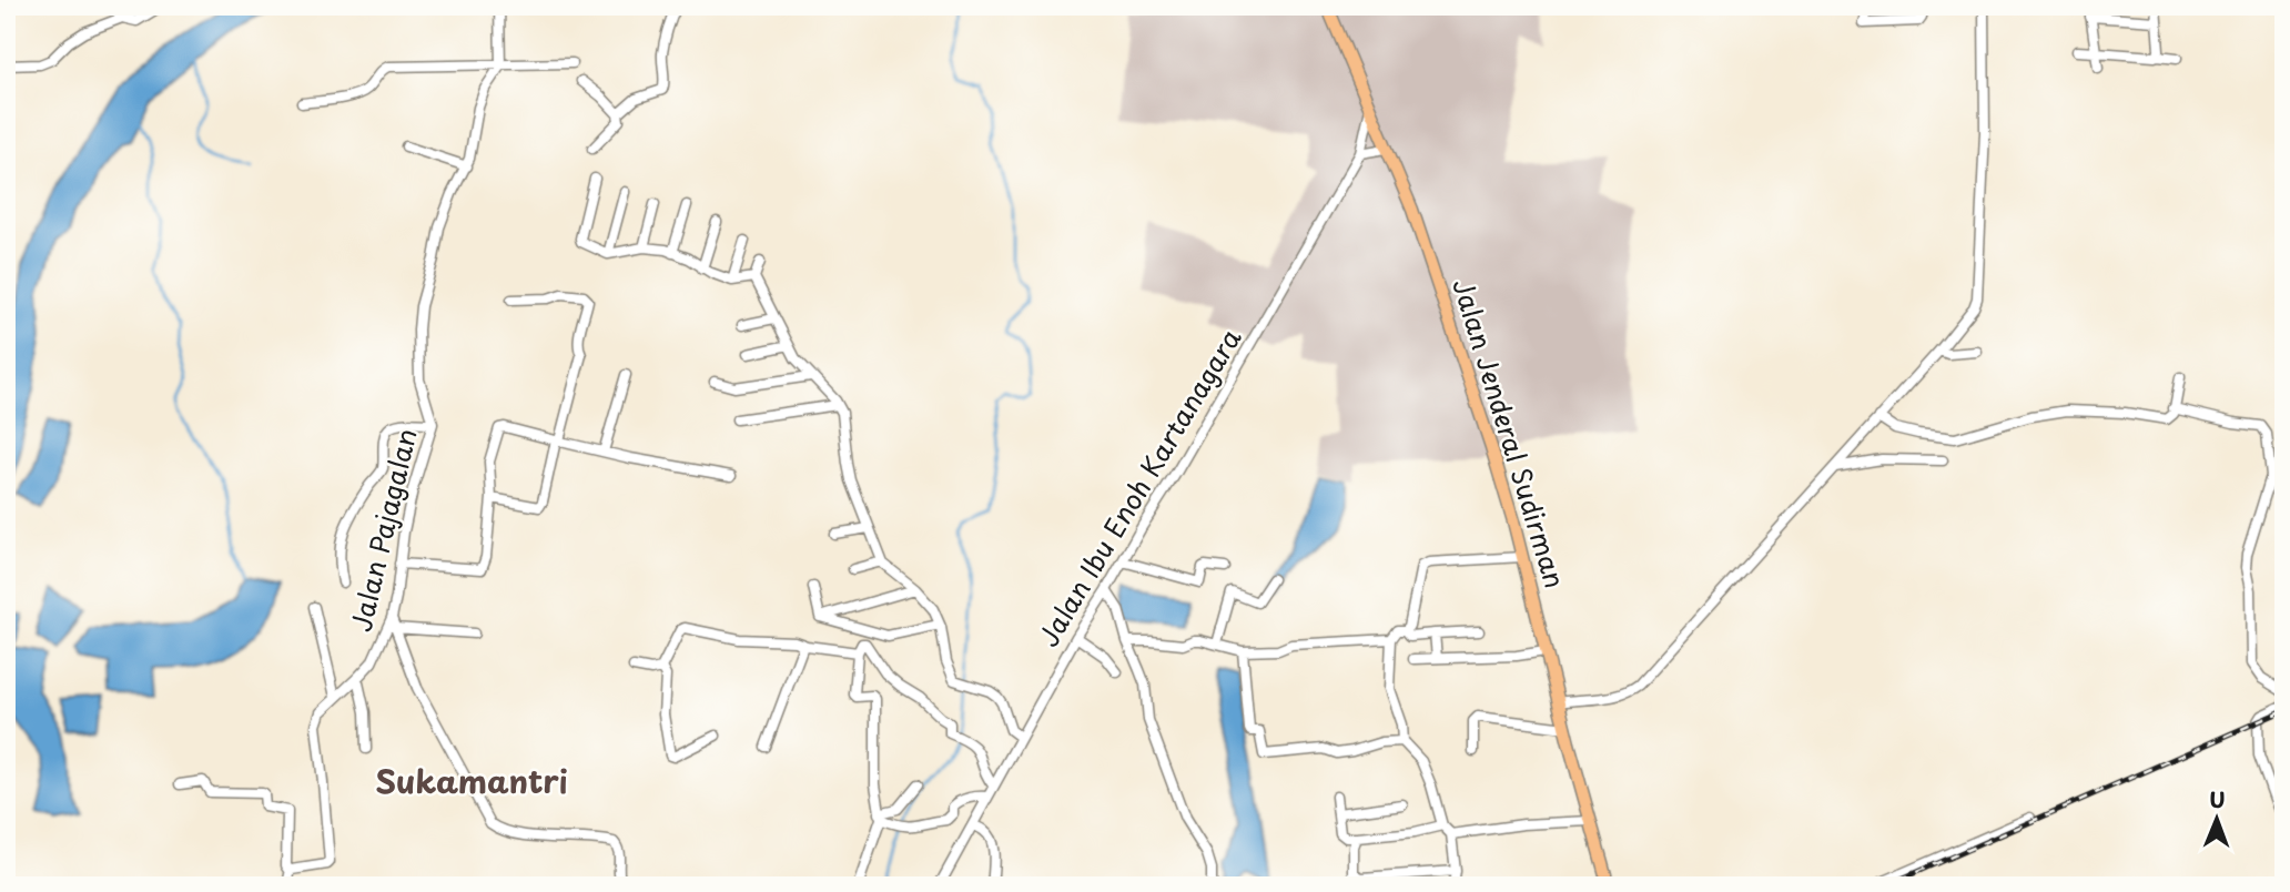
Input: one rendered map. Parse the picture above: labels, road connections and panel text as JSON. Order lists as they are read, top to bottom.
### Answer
{
  "streets": {
    "main road": ["Jalan Jenderal Sudirman"],
    "street": ["Jalan Ibu Enoh Kartanagara", "Jalan Pajagalan"]
  },
  "crossings": [
    ["Jalan Jenderal Sudirman", "Jalan Ibu Enoh Kartanagara"]
  ],
  "districts": ["Sukamantri"],
  "north": "top"
}
